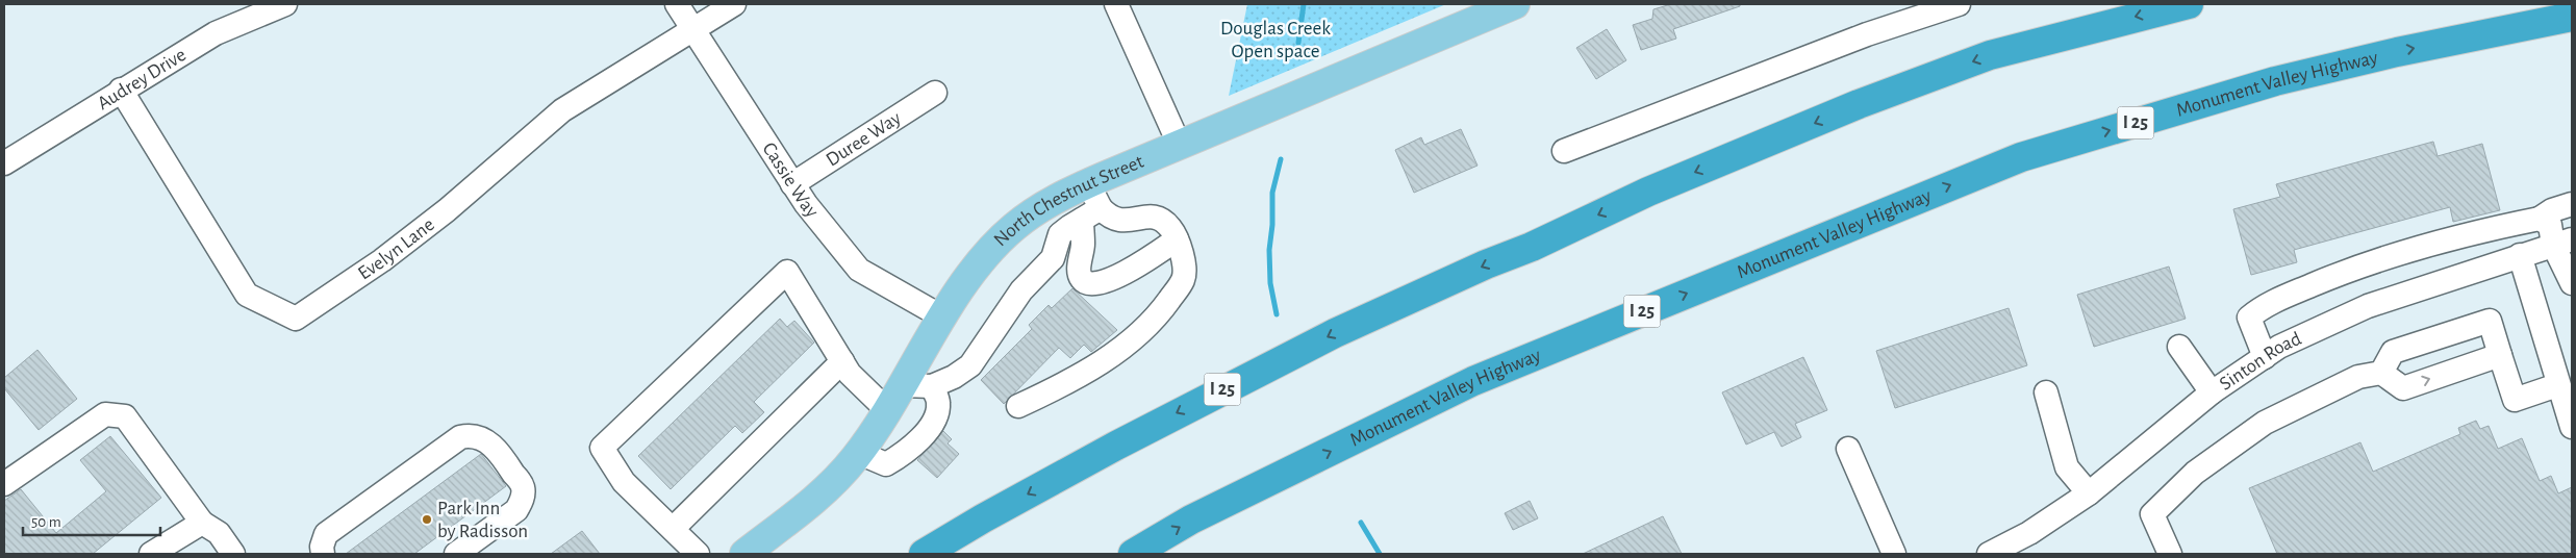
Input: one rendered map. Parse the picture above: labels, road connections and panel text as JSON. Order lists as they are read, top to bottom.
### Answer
{
  "streets": {
    "highway": ["Monument Valley Highway", "I 25"],
    "main road": ["North Chestnut Street"],
    "street": [
      "Audrey Drive",
      "Duree Way",
      "Cassie Way",
      "Evelyn Lane",
      "Sinton Road"
    ]
  },
  "crossings": [
    ["Audrey Drive", "Evelyn Lane"],
    ["Duree Way", "Cassie Way"],
    ["Cassie Way", "North Chestnut Street"],
    ["Cassie Way", "Evelyn Lane"]
  ],
  "parks": ["Douglas Creek Open space"],
  "places": ["Park Inn by Radisson"],
  "scale_bar": "50 m"
}
